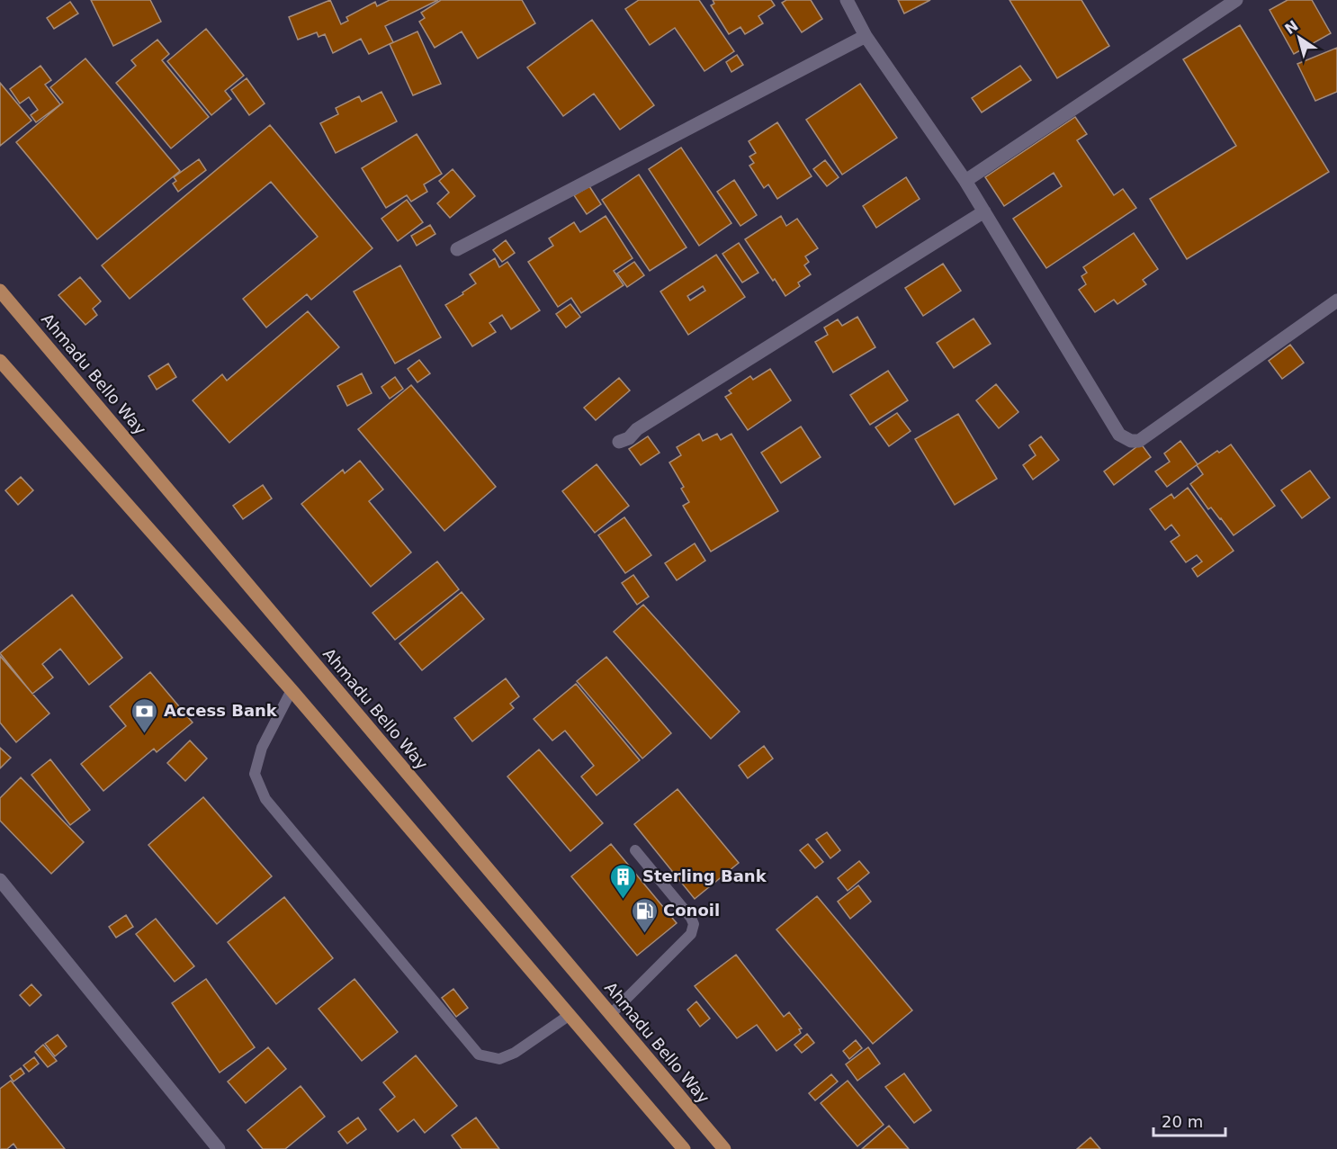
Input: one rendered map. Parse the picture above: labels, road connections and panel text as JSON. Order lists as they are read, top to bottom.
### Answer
{
  "streets": {
    "main road": ["Ahmadu Bello Way"]
  },
  "places": {
    "bank": ["Access Bank"],
    "building": ["Sterling Bank"],
    "fuel station": ["Conoil"]
  },
  "scale_bar": "20 m",
  "north": "top left"
}
